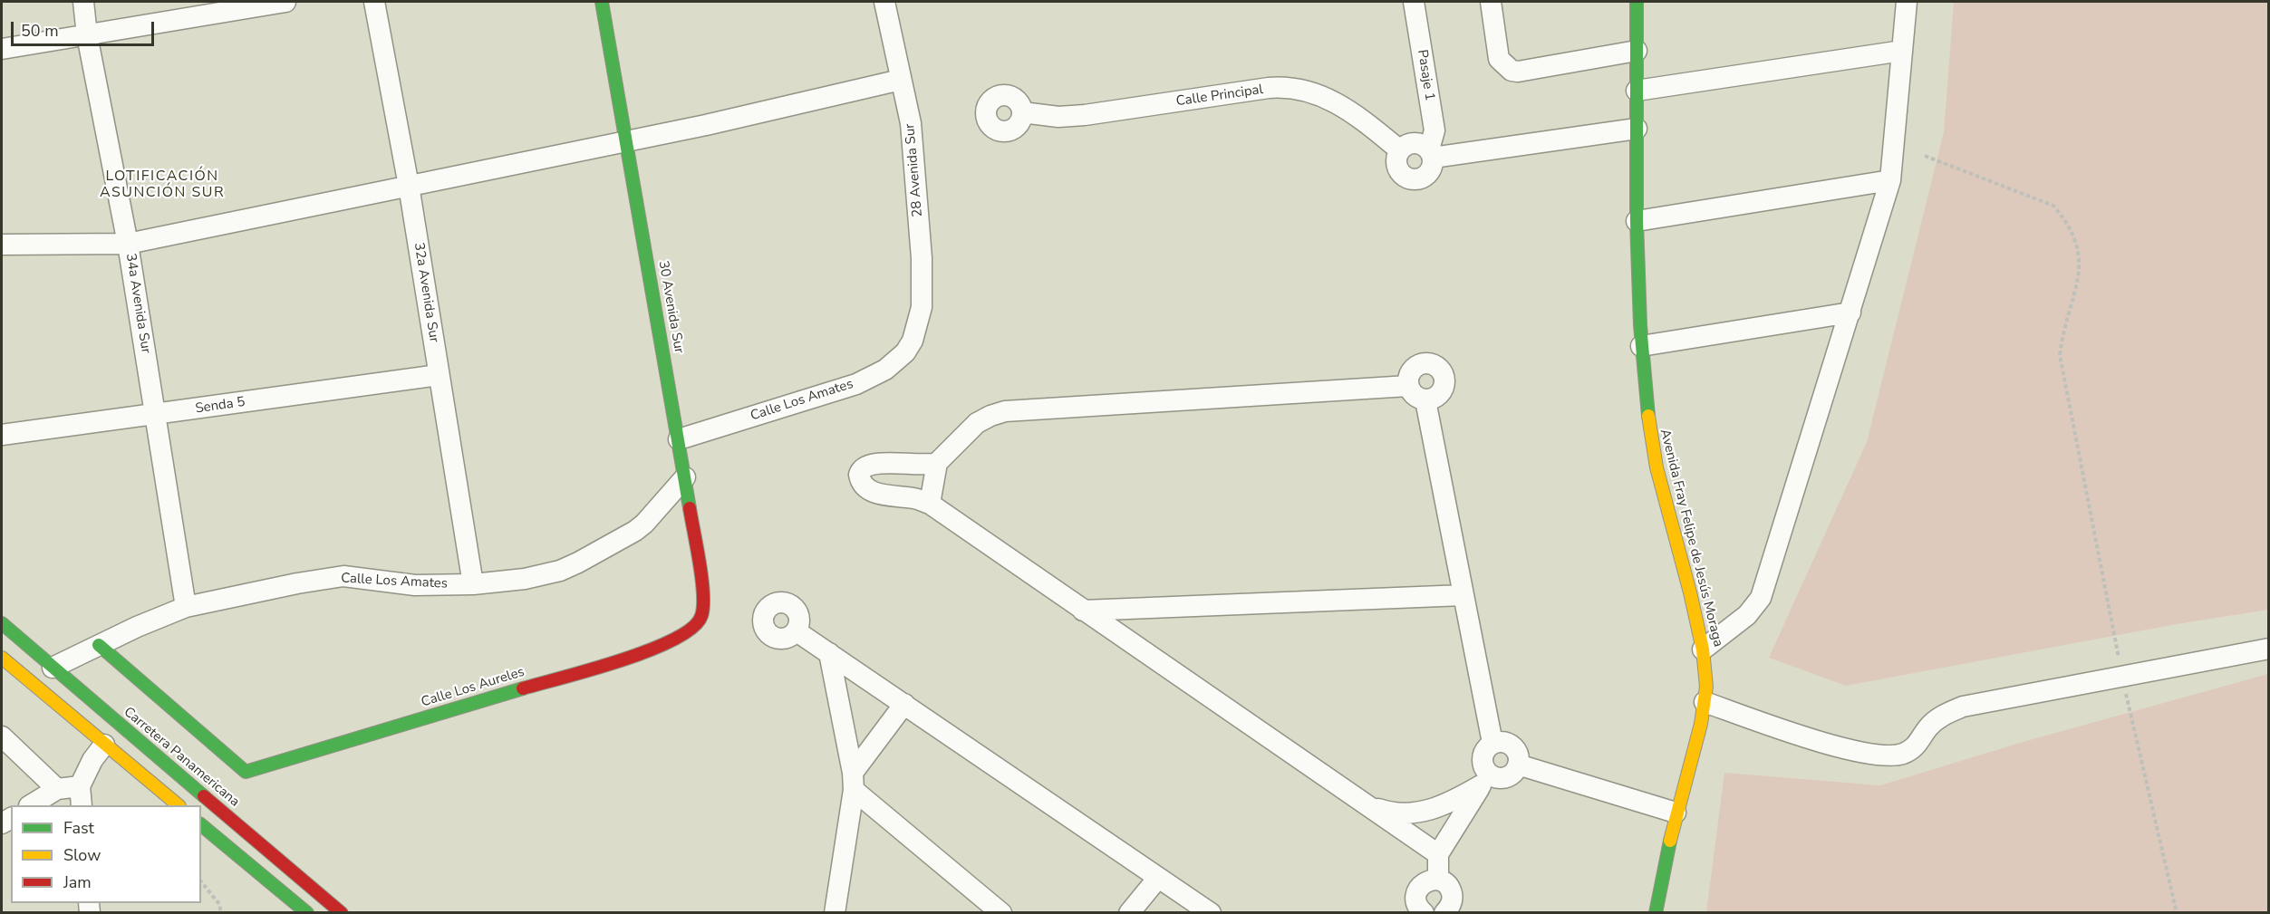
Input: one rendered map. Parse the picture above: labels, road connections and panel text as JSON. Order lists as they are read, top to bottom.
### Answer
{
  "streets": {
    "main road": [
      "30 Avenida Sur",
      "Avenida Fray Felipe de Jesús Moraga",
      "Calle Los Aureles",
      "Carretera Panamericana"
    ],
    "street": [
      "Pasaje 1",
      "Calle Principal",
      "28 Avenida Sur",
      "32a Avenida Sur",
      "34a Avenida Sur",
      "Calle Los Amates",
      "Senda 5"
    ]
  },
  "crossings": [
    ["Pasaje 1", "Calle Principal"],
    ["28 Avenida Sur", "Calle Los Amates"],
    ["32a Avenida Sur", "Calle Los Amates"],
    ["32a Avenida Sur", "Senda 5"],
    ["34a Avenida Sur", "Calle Los Amates"],
    ["34a Avenida Sur", "Senda 5"],
    ["30 Avenida Sur", "Calle Los Amates"],
    ["30 Avenida Sur", "Calle Los Aureles"],
    ["Calle Los Amates", "Calle Los Aureles"],
    ["Calle Los Amates", "Carretera Panamericana"]
  ],
  "districts": ["LOTIFICACIÓN ASUNCIÓN SUR"],
  "legend": ["Fast", "Slow", "Jam"],
  "scale_bar": "50 m"
}
